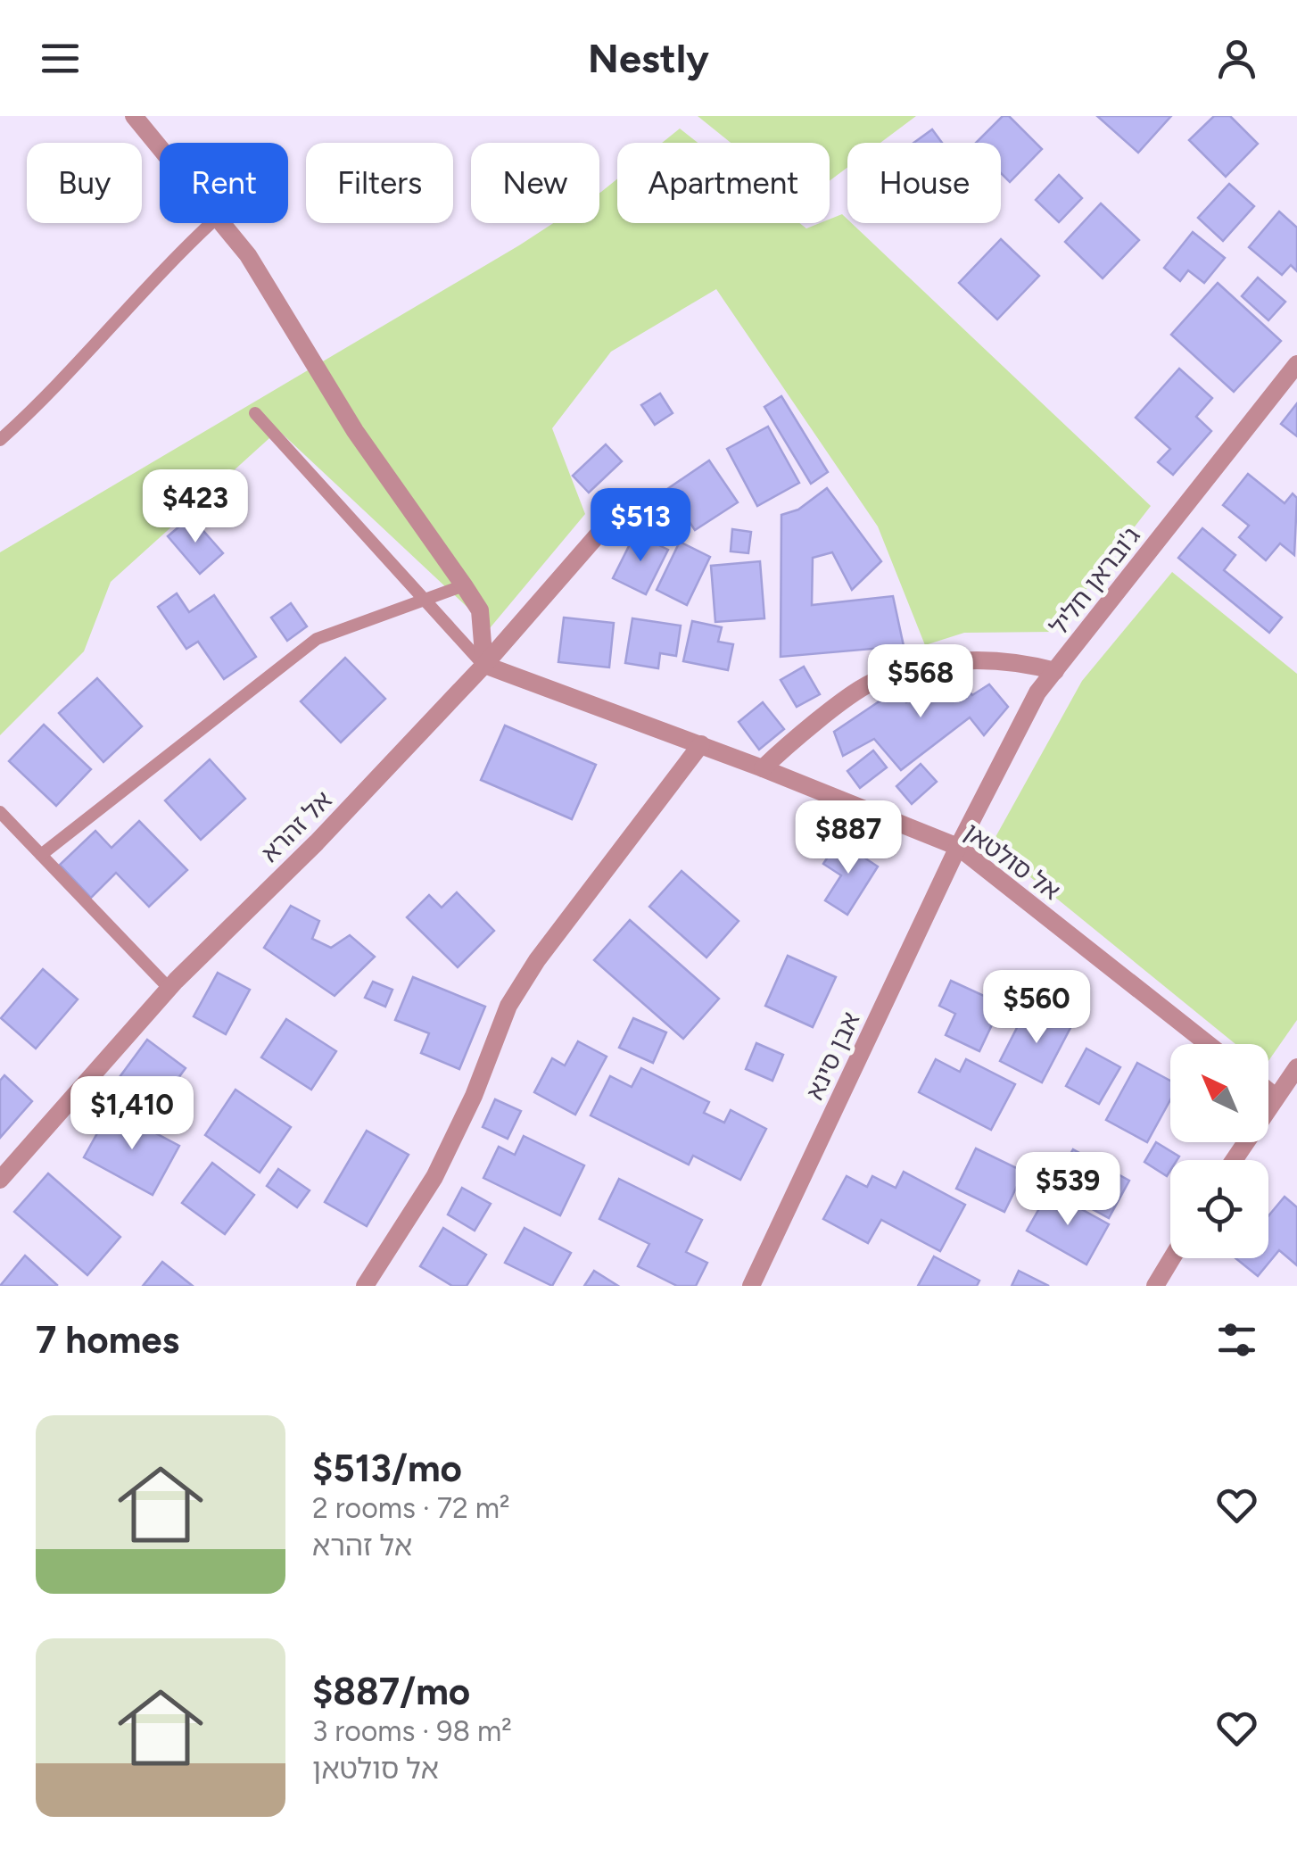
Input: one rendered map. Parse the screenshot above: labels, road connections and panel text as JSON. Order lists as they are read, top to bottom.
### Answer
{
  "streets": {
    "street": [
      "ג'ובראן חליל",
      "אל זהרא",
      "אל סולטאן",
      "אבן סינא"
    ]
  },
  "crossings": [
    ["ג'ובראן חליל", "אל סולטאן"],
    ["ג'ובראן חליל", "אבן סינא"],
    ["אל זהרא", "אל סולטאן"],
    ["אל סולטאן", "אבן סינא"]
  ],
  "north": "top left",
  "page": {
    "header": "Nestly",
    "chip": [
      "Buy",
      "Rent",
      "Filters",
      "New",
      "Apartment",
      "House"
    ],
    "price": [
      "$423",
      "$513",
      "$568",
      "$887",
      "$560",
      "$1,410",
      "$539"
    ],
    "heading": "7 homes",
    "list": [
      {
        "name": "$513/mo",
        "note": "2 rooms · 72 m² · אל זהרא"
      },
      {
        "name": "$887/mo",
        "note": "3 rooms · 98 m² · אל סולטאן"
      }
    ]
  }
}
